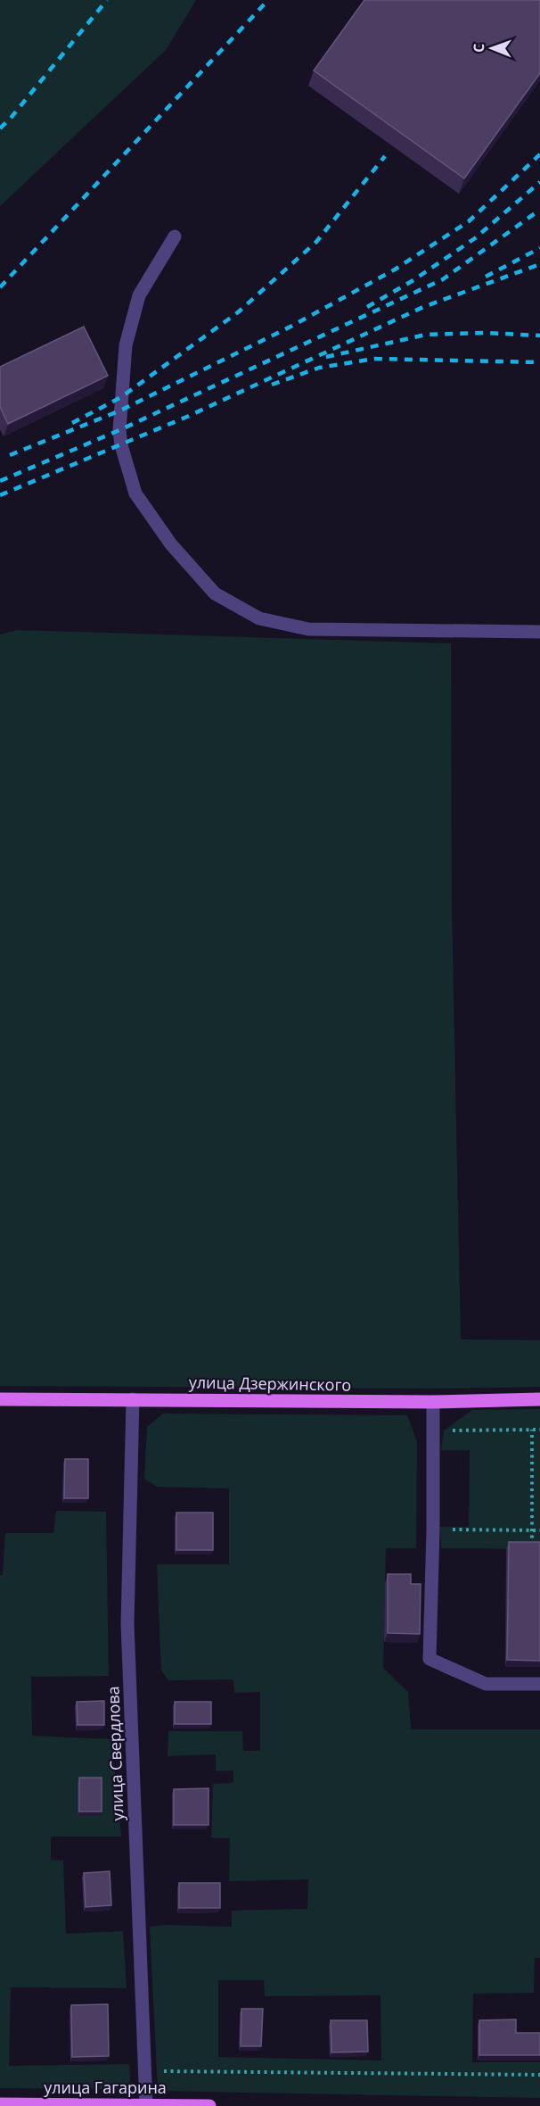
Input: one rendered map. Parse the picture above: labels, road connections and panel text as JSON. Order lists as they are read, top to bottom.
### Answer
{
  "streets": {
    "main road": ["улица Дзержинского", "улица Гагарина"],
    "street": ["улица Свердлова"]
  },
  "crossings": [
    ["улица Дзержинского", "улица Свердлова"],
    ["улица Свердлова", "улица Гагарина"]
  ],
  "north": "left"
}
